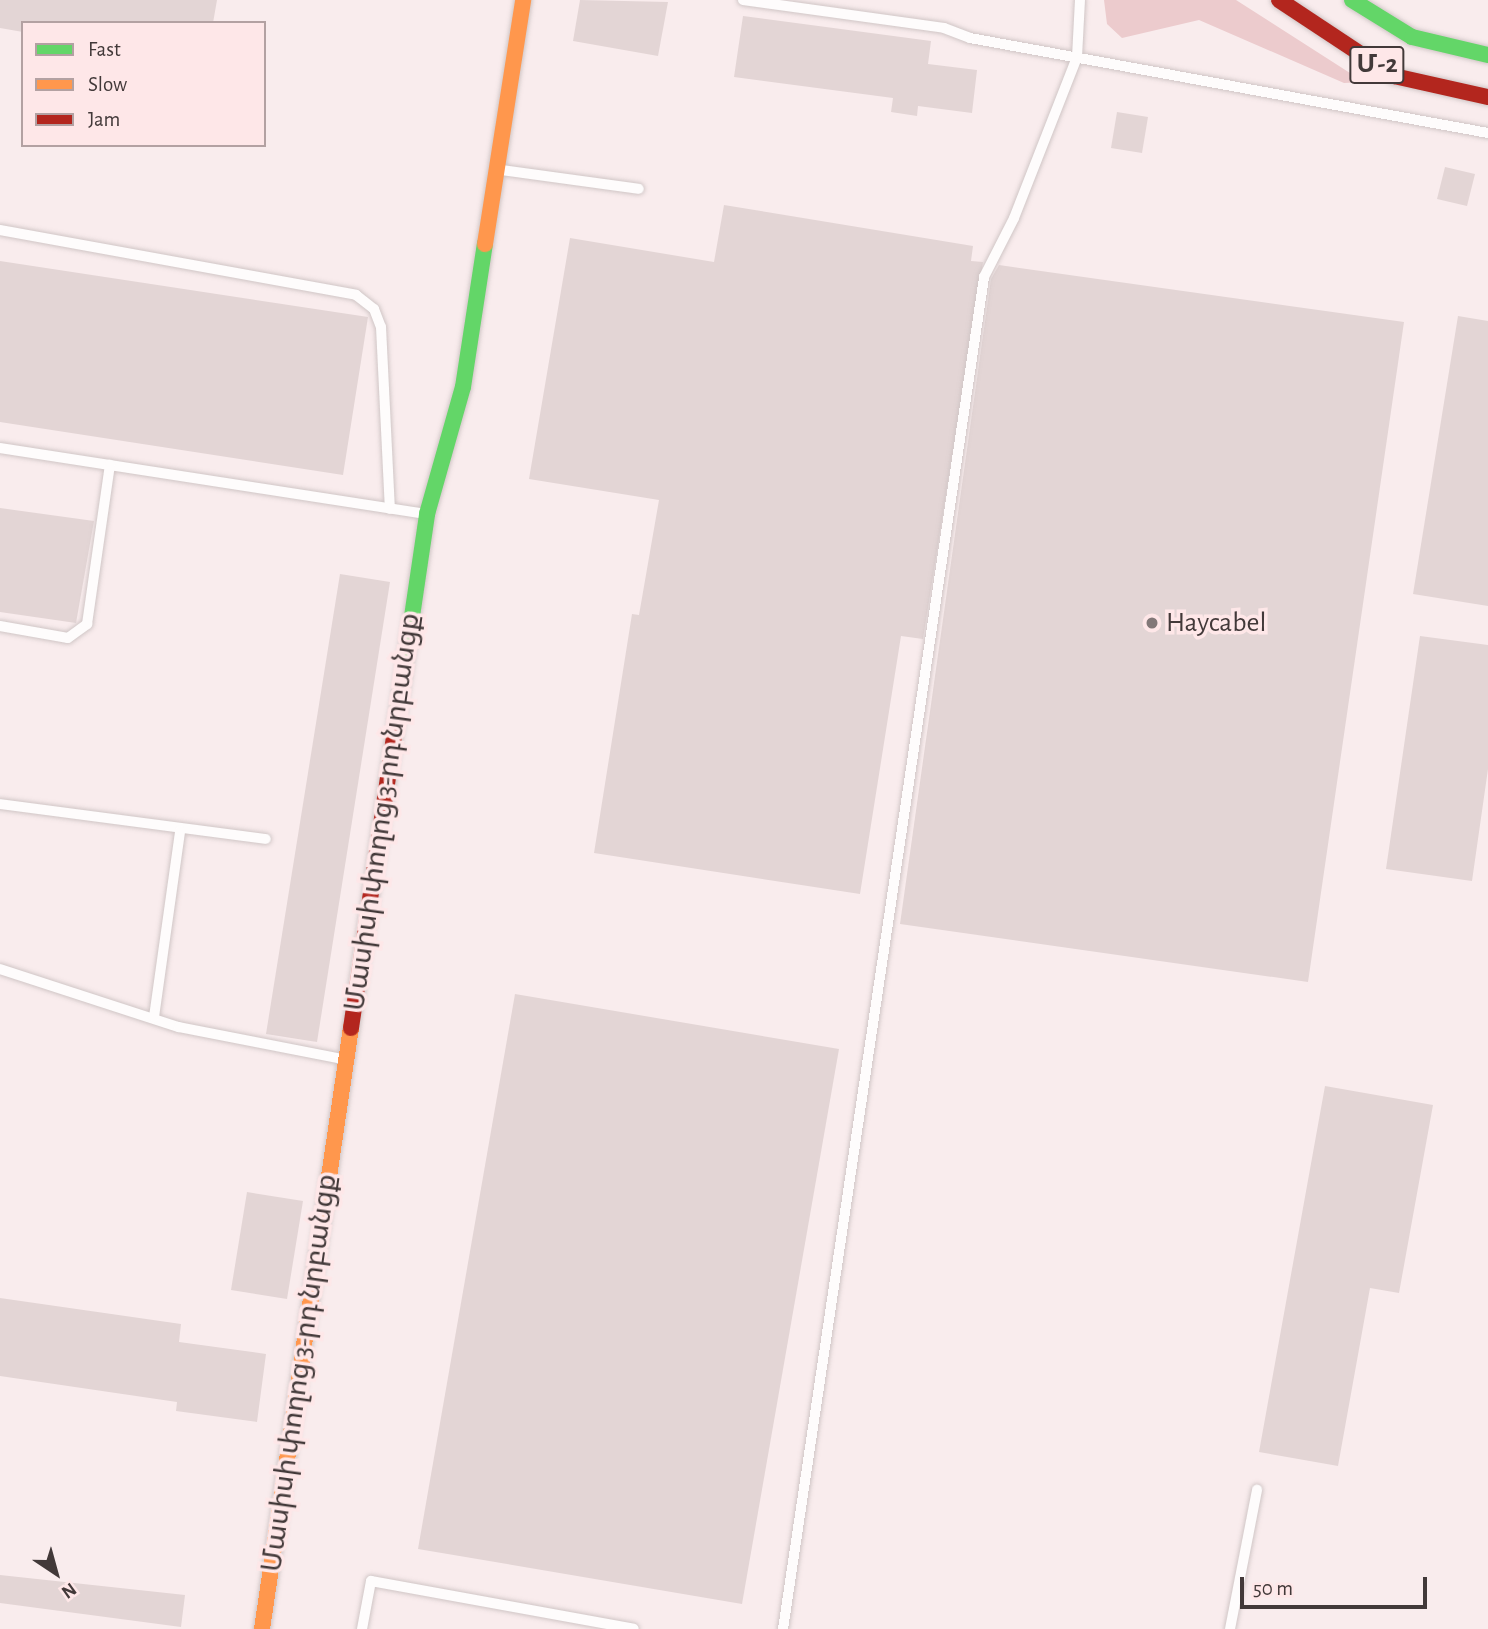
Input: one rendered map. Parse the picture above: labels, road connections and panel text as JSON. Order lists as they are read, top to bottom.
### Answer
{
  "streets": {
    "street": ["Մ-2", "Մասիսի փողոց 3-րդ նրբանցք"]
  },
  "places": ["Haycabel"],
  "legend": ["Fast", "Slow", "Jam"],
  "scale_bar": "50 m",
  "north": "bottom right"
}
